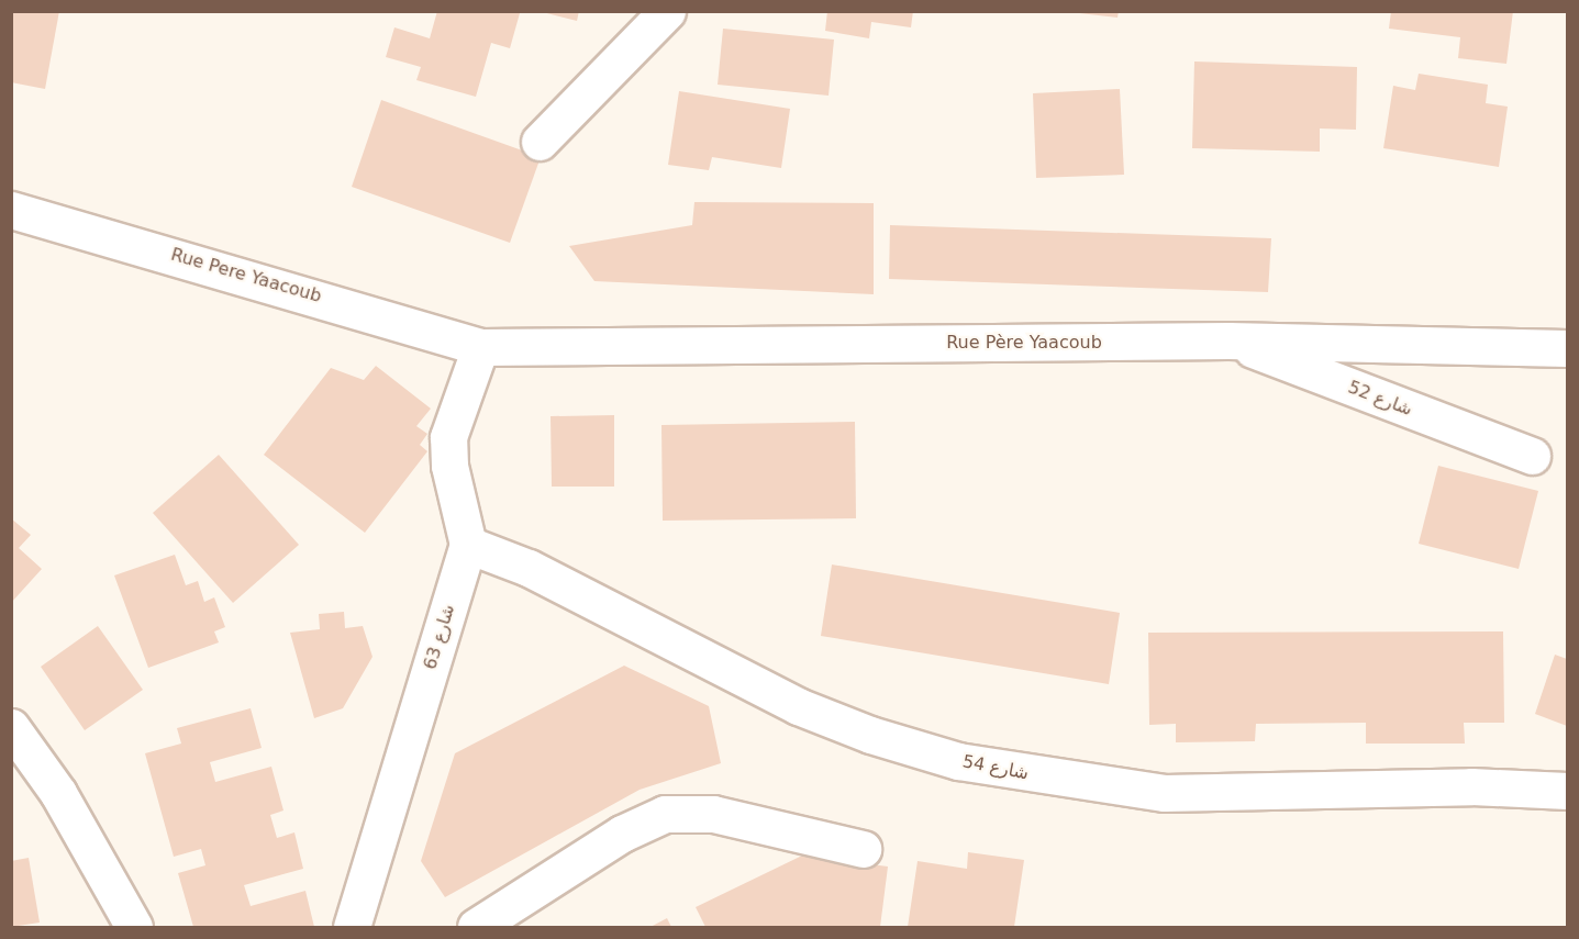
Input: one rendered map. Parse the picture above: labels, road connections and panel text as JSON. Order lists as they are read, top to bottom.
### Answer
{
  "streets": {
    "street": [
      "Rue Pere Yaacoub",
      "Rue Père Yaacoub",
      "شارع 52",
      "شارع 63",
      "شارع 54"
    ]
  },
  "crossings": [
    ["Rue Pere Yaacoub", "Rue Père Yaacoub"],
    ["Rue Père Yaacoub", "شارع 52"],
    ["شارع 63", "شارع 54"]
  ]
}
